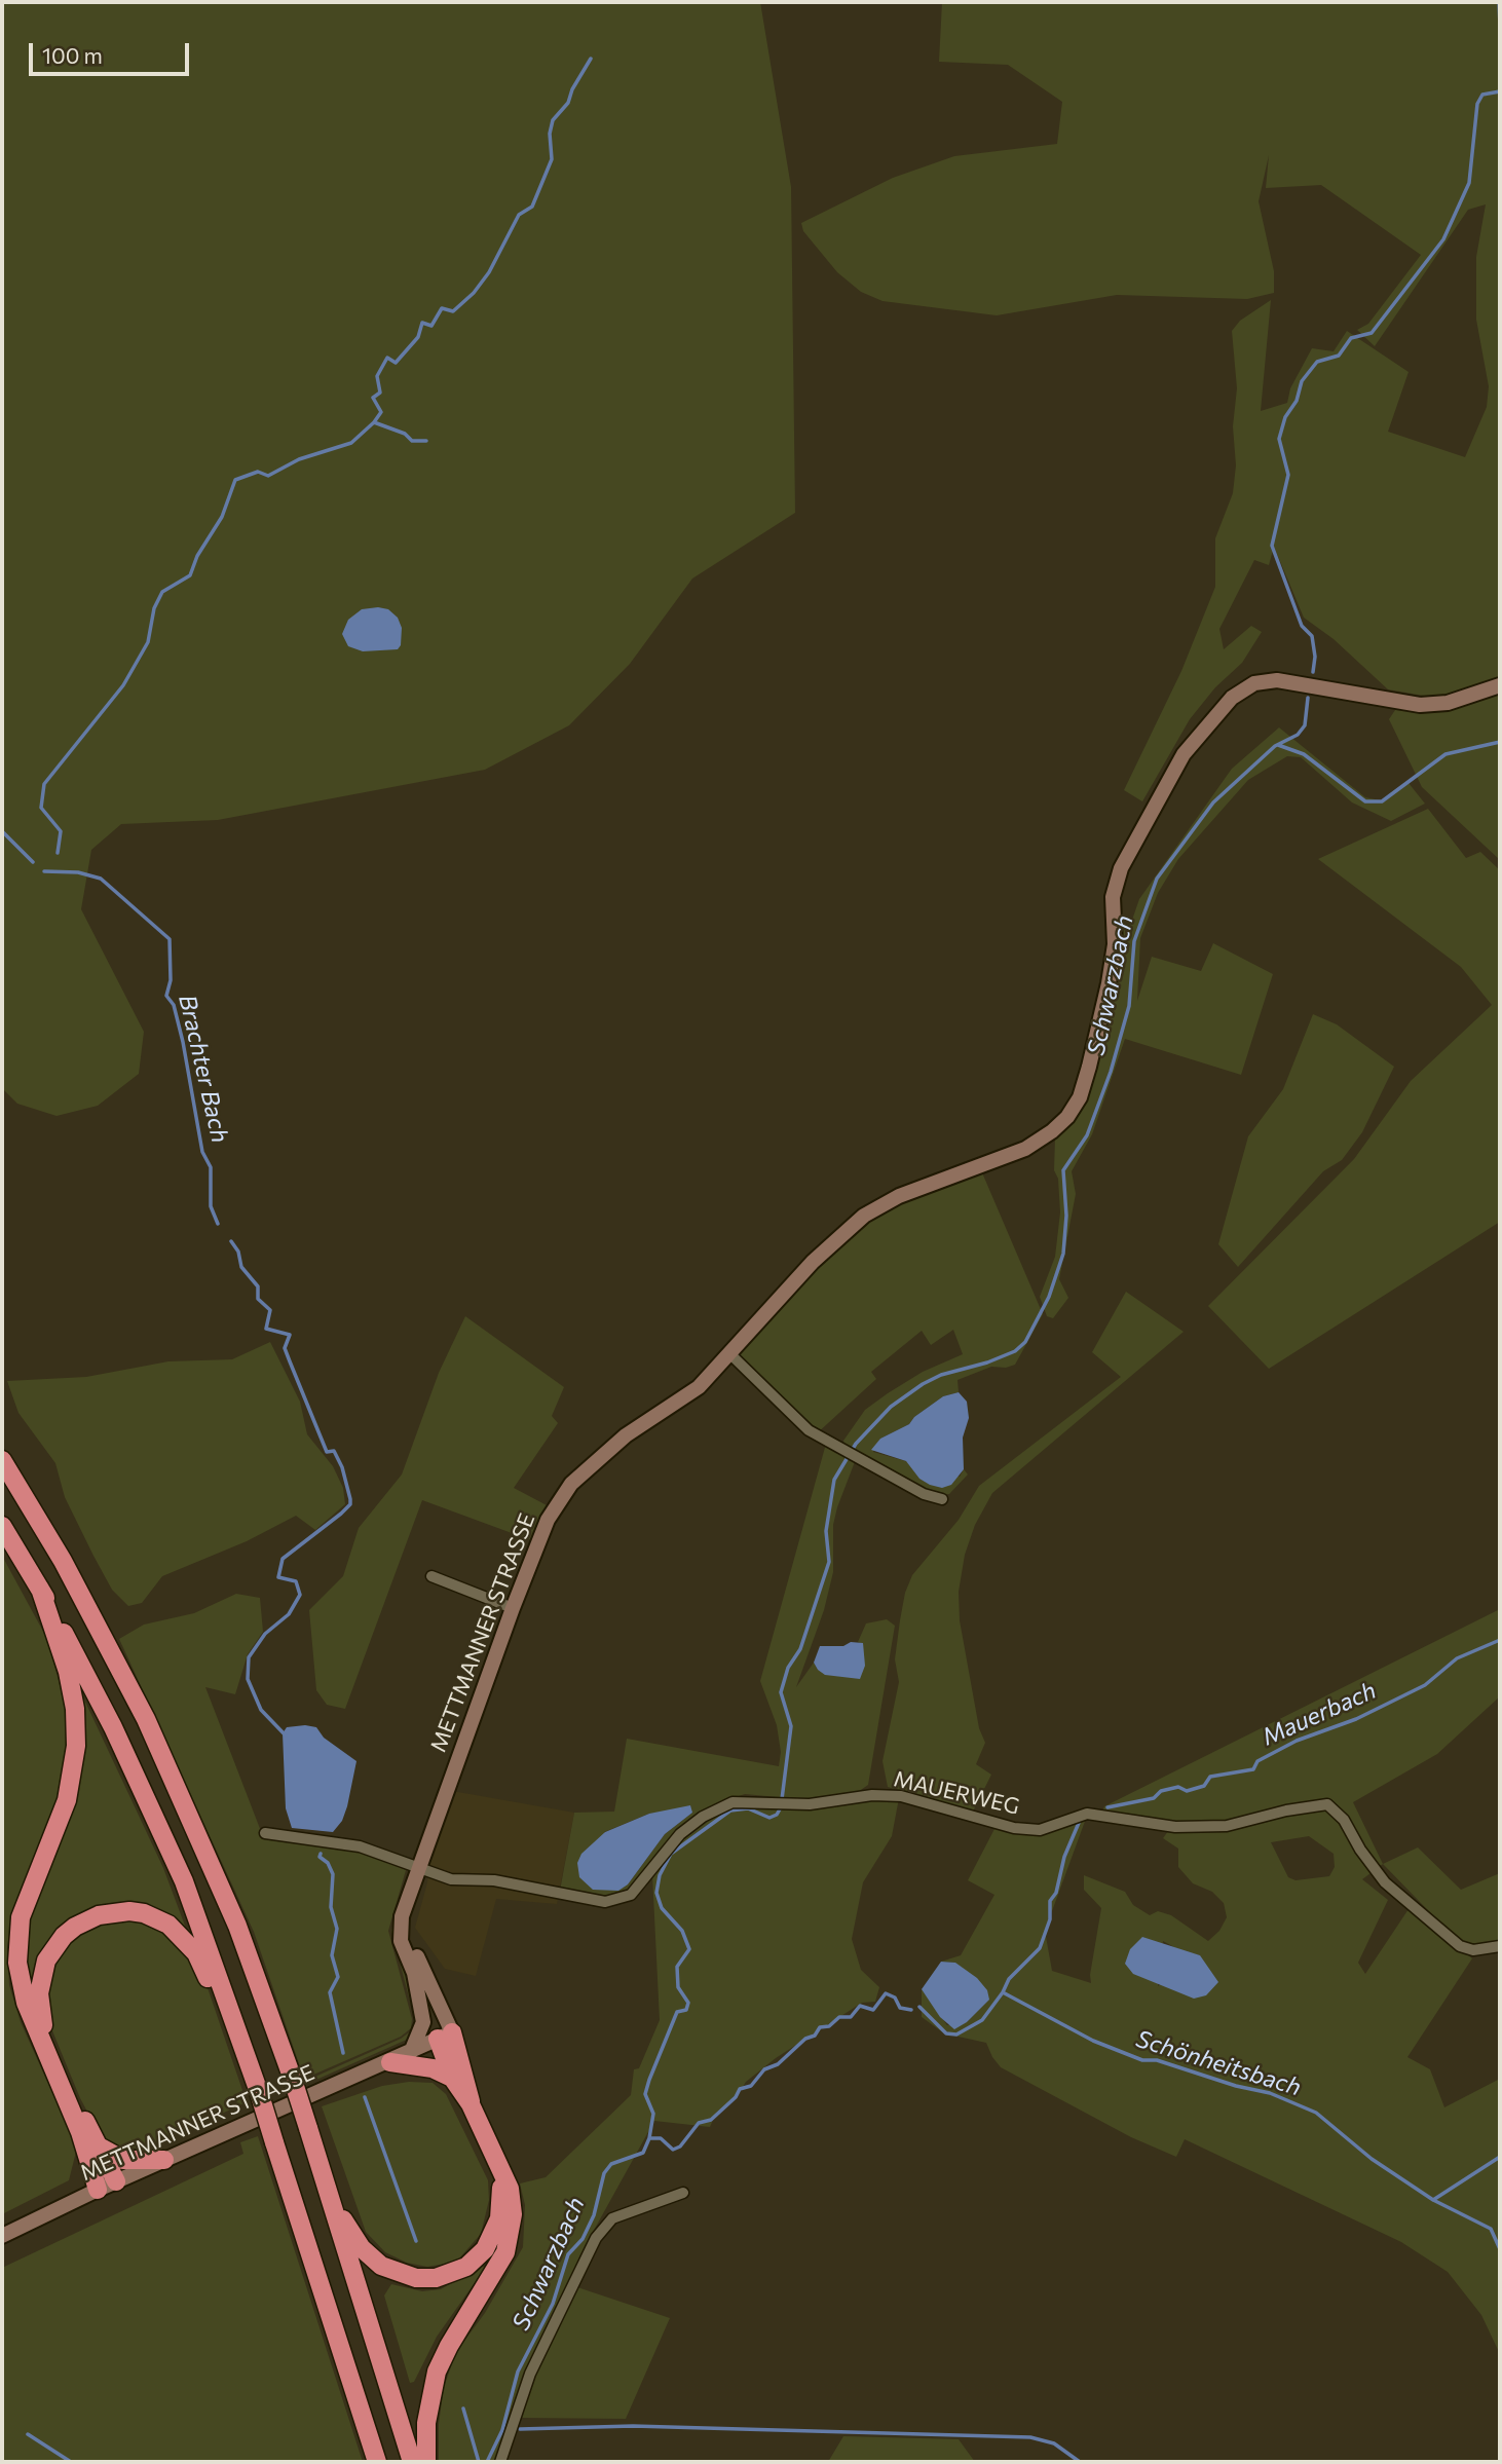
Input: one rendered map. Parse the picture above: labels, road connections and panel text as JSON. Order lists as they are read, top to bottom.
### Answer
{
  "streets": {
    "main road": ["METTMANNER STRASSE"],
    "street": ["MAUERWEG"]
  },
  "crossings": [
    ["METTMANNER STRASSE", "MAUERWEG"]
  ],
  "water": [
    "Schwarzbach",
    "Brachter Bach",
    "Mauerbach",
    "Schönheitsbach"
  ],
  "scale_bar": "100 m"
}
